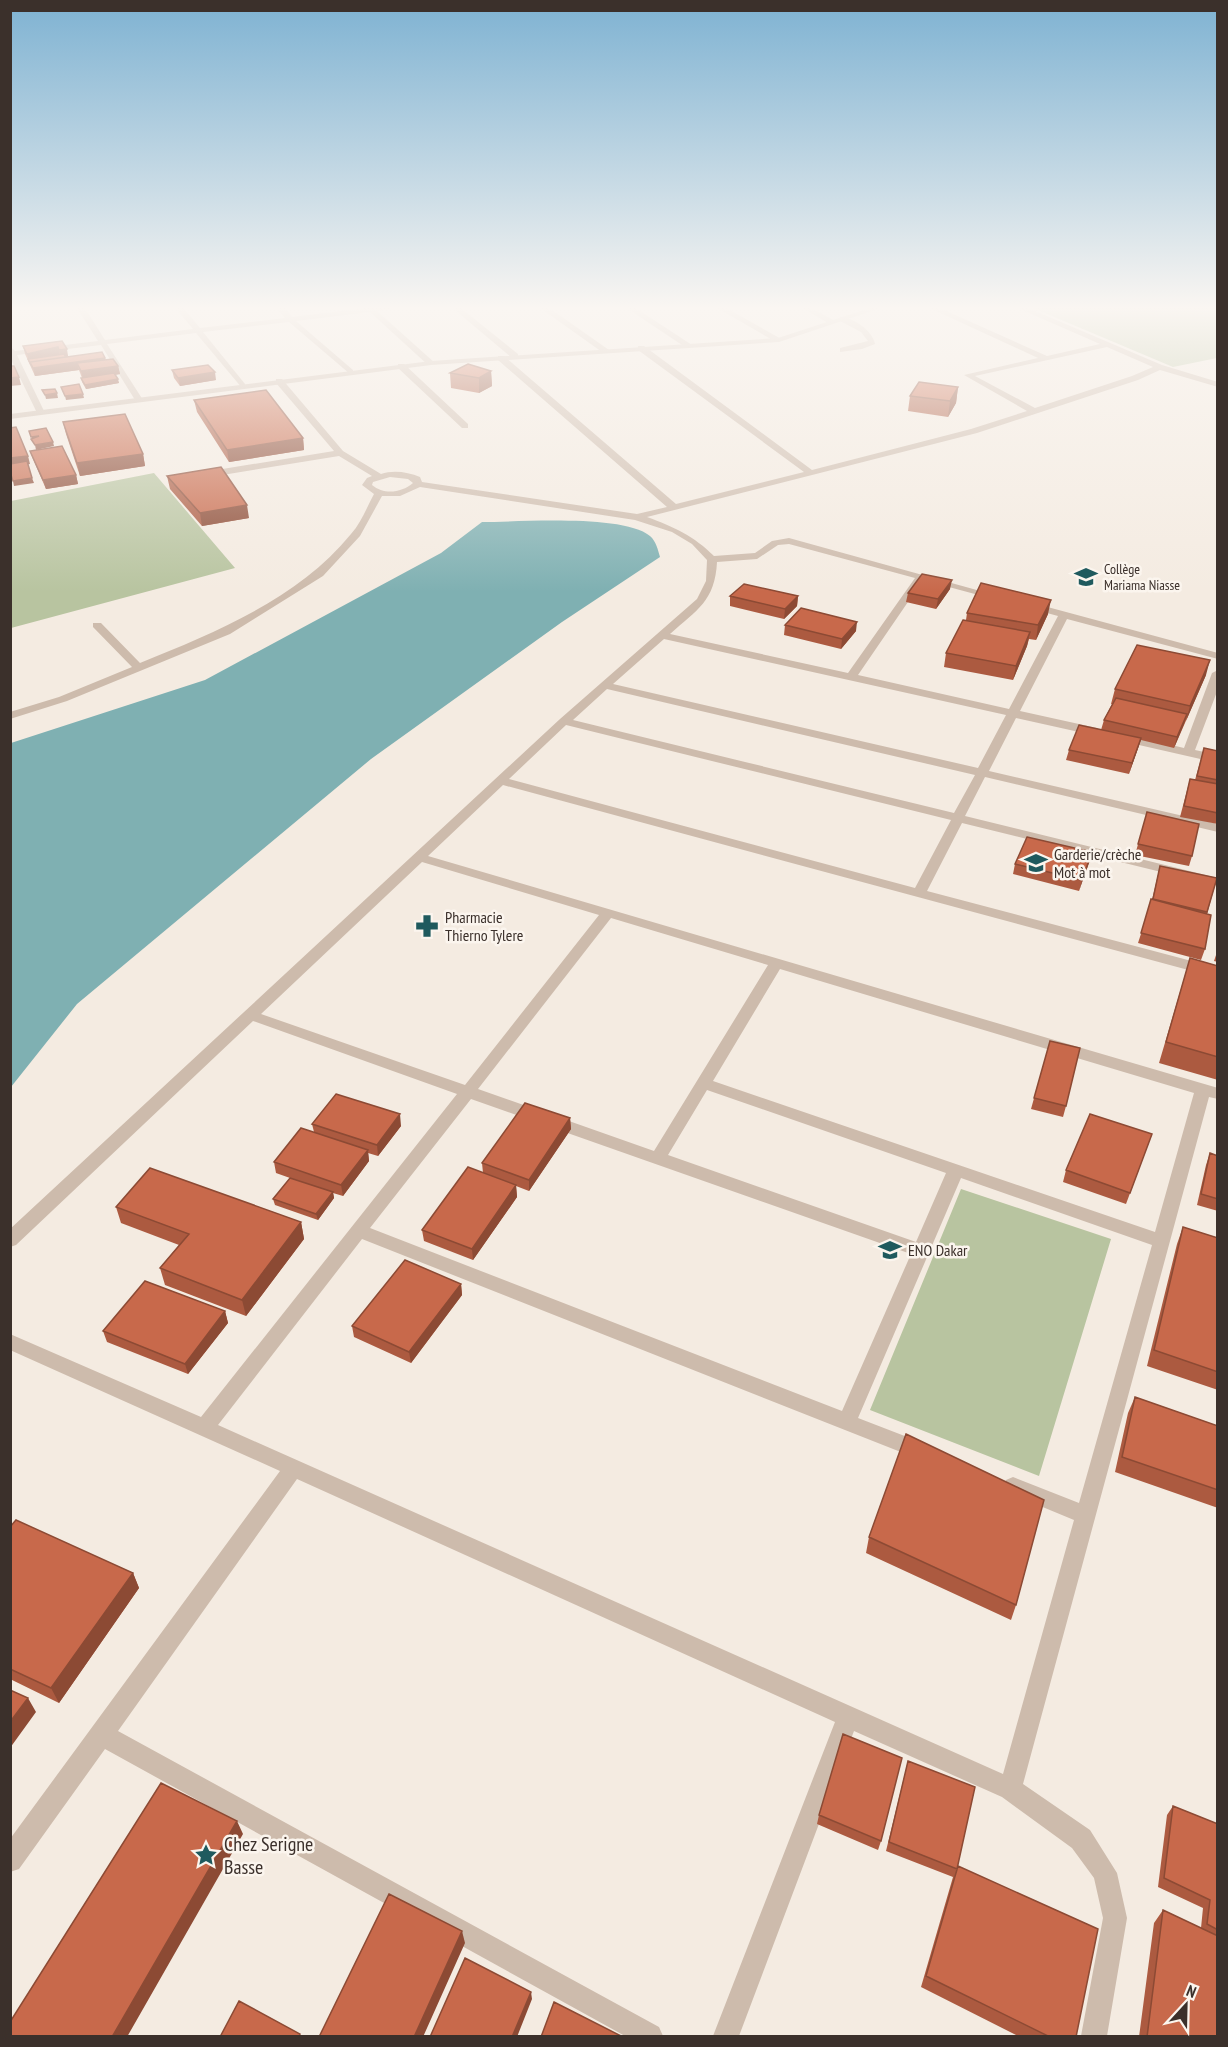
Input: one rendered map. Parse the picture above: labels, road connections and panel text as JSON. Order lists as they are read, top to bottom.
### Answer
{
  "places": {
    "school or university": ["Collège Mariama Niasse", "Garderie/crèche Mot à mot", "ENO Dakar"],
    "pharmacy": ["Pharmacie Thierno Tylere"],
    "place": ["Chez Serigne Basse"]
  },
  "north": "top"
}
